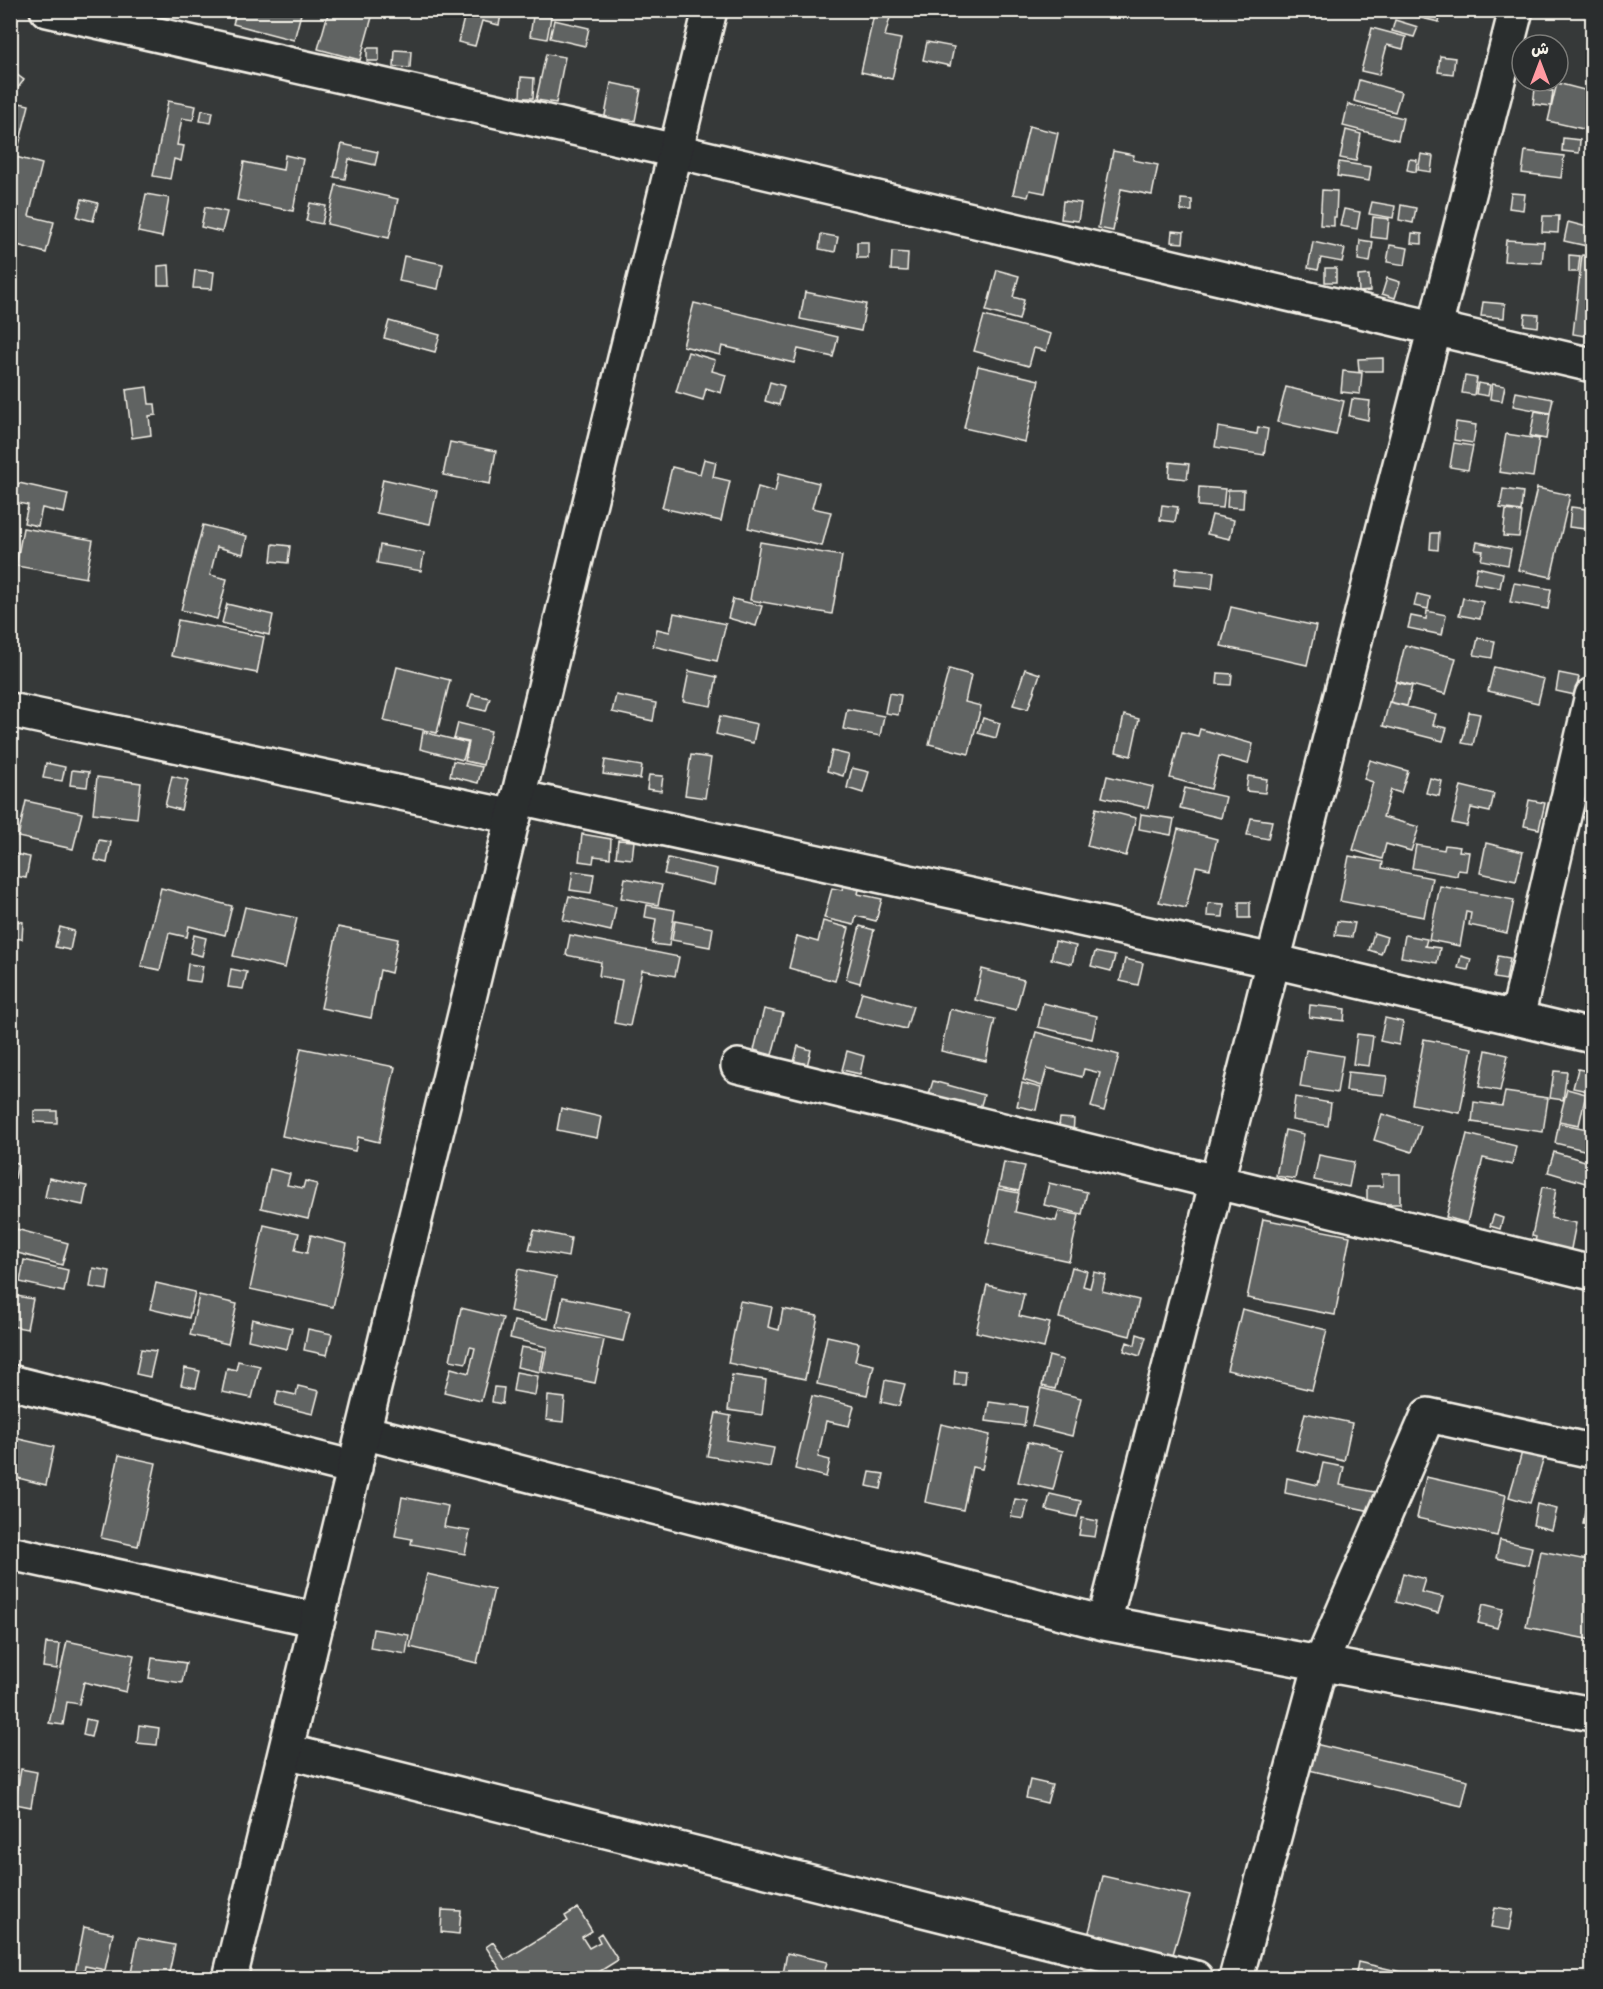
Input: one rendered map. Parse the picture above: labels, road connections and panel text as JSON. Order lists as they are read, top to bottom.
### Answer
{
  "north": "top"
}
